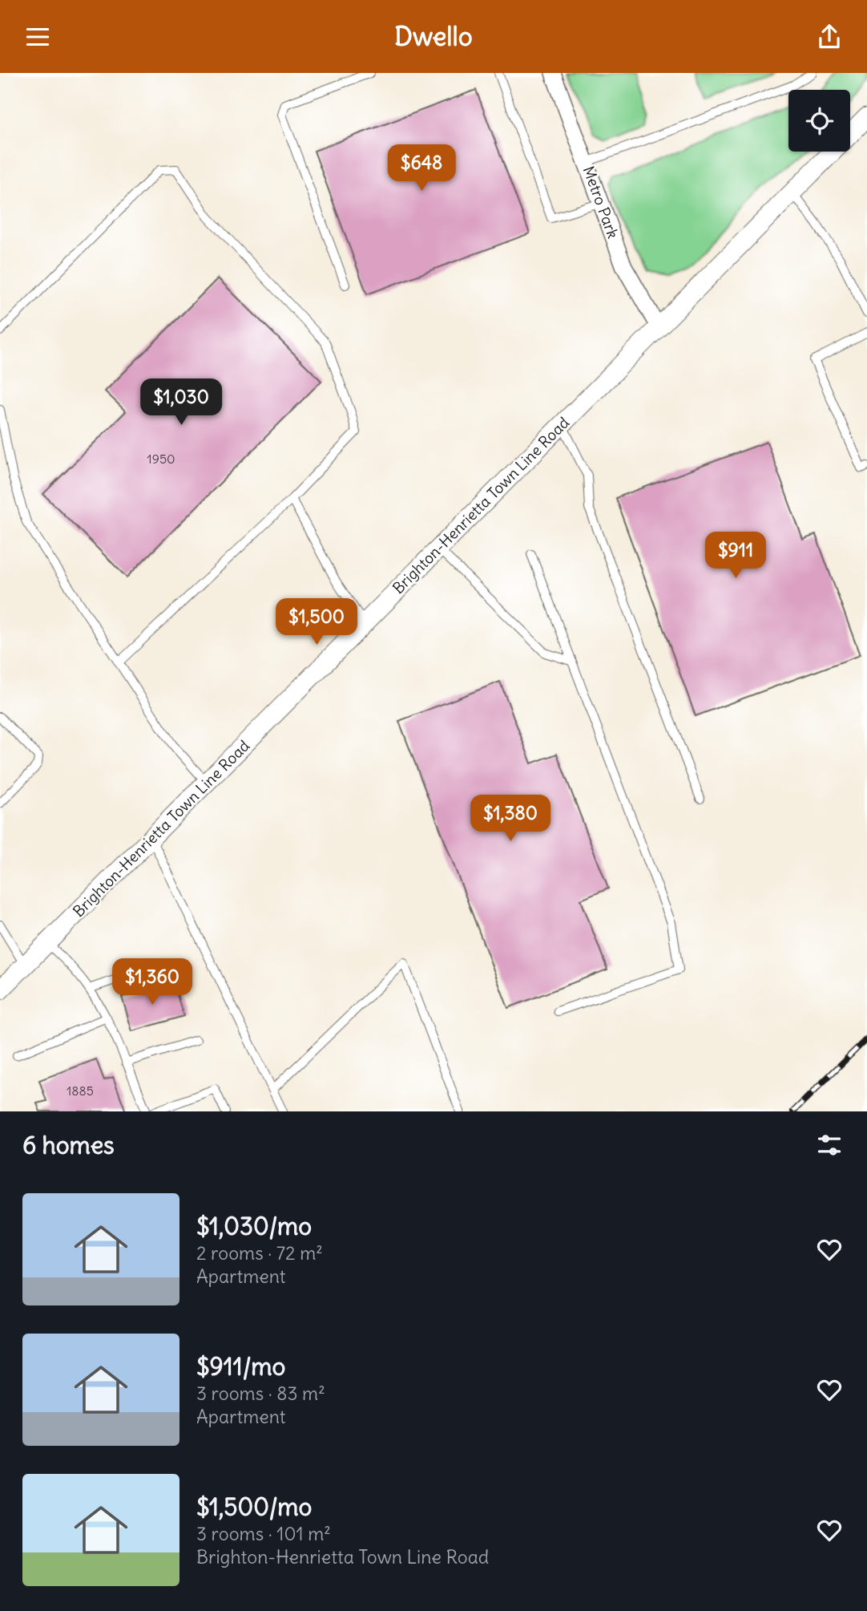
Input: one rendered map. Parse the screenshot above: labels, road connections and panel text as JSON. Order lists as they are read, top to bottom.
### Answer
{
  "streets": {
    "street": ["Metro Park", "Brighton-Henrietta Town Line Road"]
  },
  "crossings": [
    ["Metro Park", "Brighton-Henrietta Town Line Road"]
  ],
  "house_numbers": ["1950", "1885"],
  "page": {
    "header": "Dwello",
    "price": [
      "$648",
      "$1,030",
      "$911",
      "$1,500",
      "$1,380",
      "$1,360"
    ],
    "heading": "6 homes",
    "list": [
      {
        "name": "$1,030/mo",
        "note": "2 rooms · 72 m² · Apartment"
      },
      {
        "name": "$911/mo",
        "note": "3 rooms · 83 m² · Apartment"
      },
      {
        "name": "$1,500/mo",
        "note": "3 rooms · 101 m² · Brighton-Henrietta Town Line Road"
      }
    ]
  }
}
